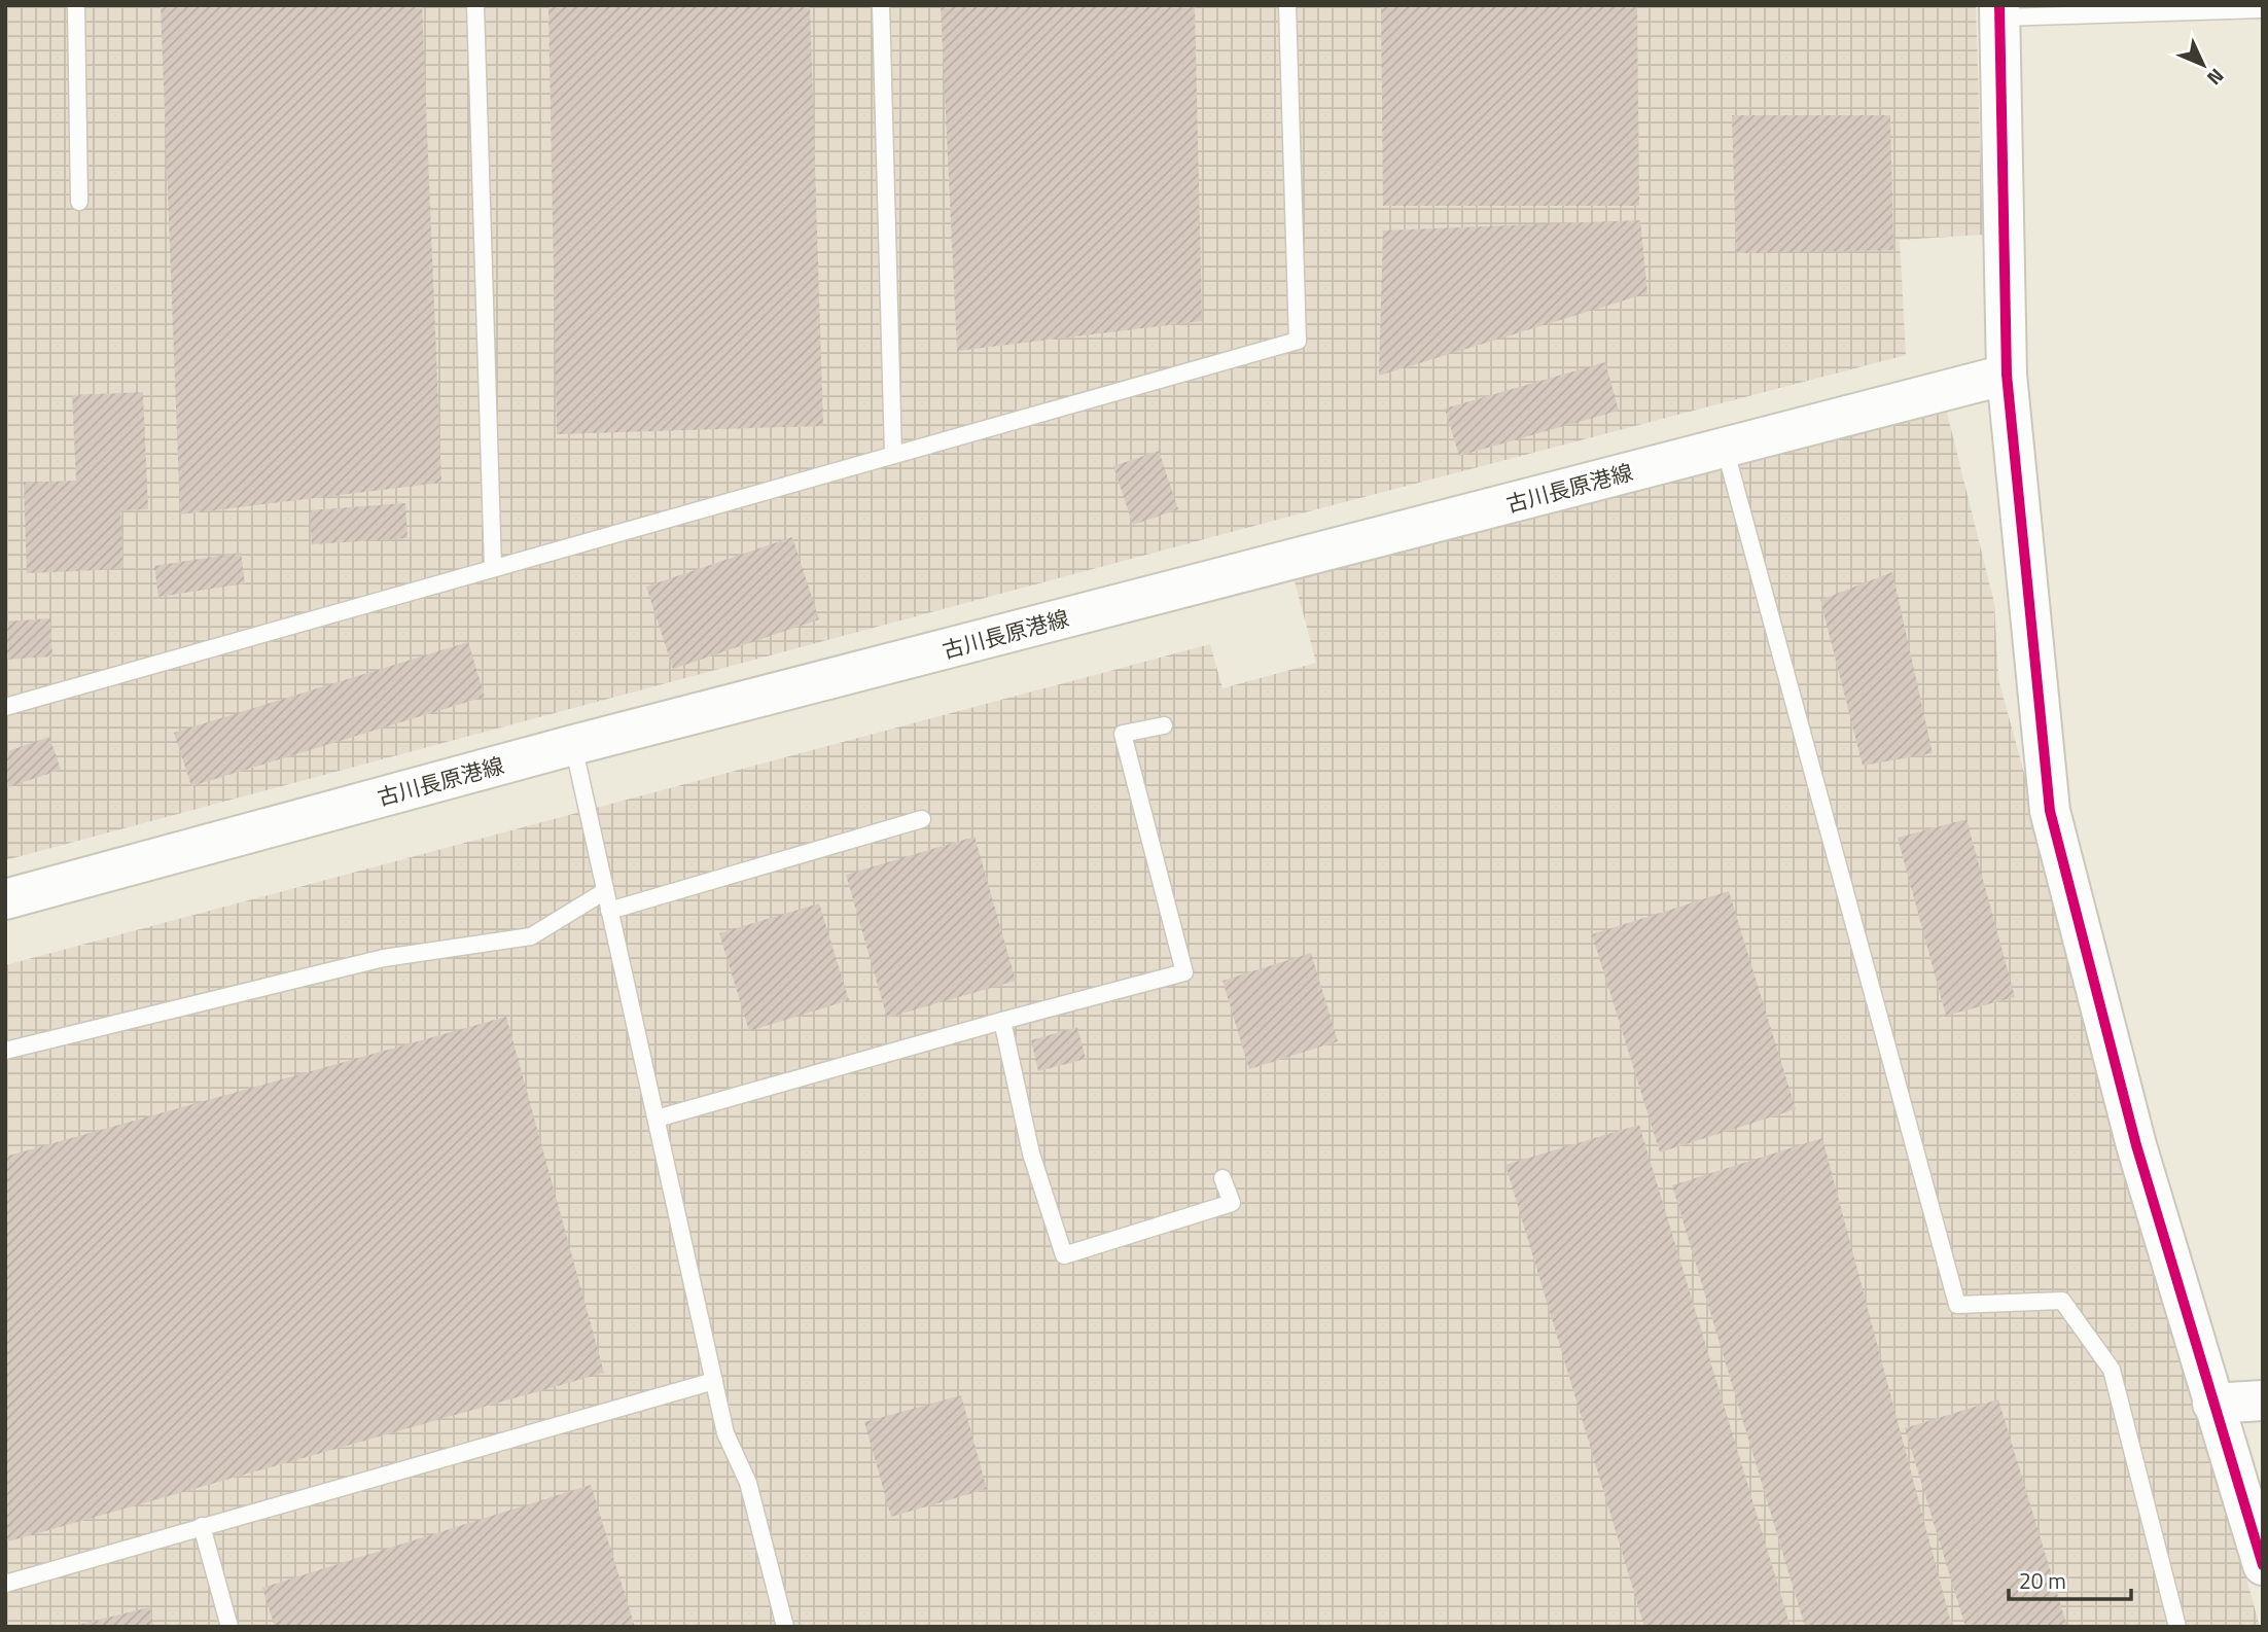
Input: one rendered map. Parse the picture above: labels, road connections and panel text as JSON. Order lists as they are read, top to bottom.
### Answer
{
  "streets": {
    "main road": ["古川長原港線"]
  },
  "scale_bar": "20 m",
  "north": "bottom right"
}
